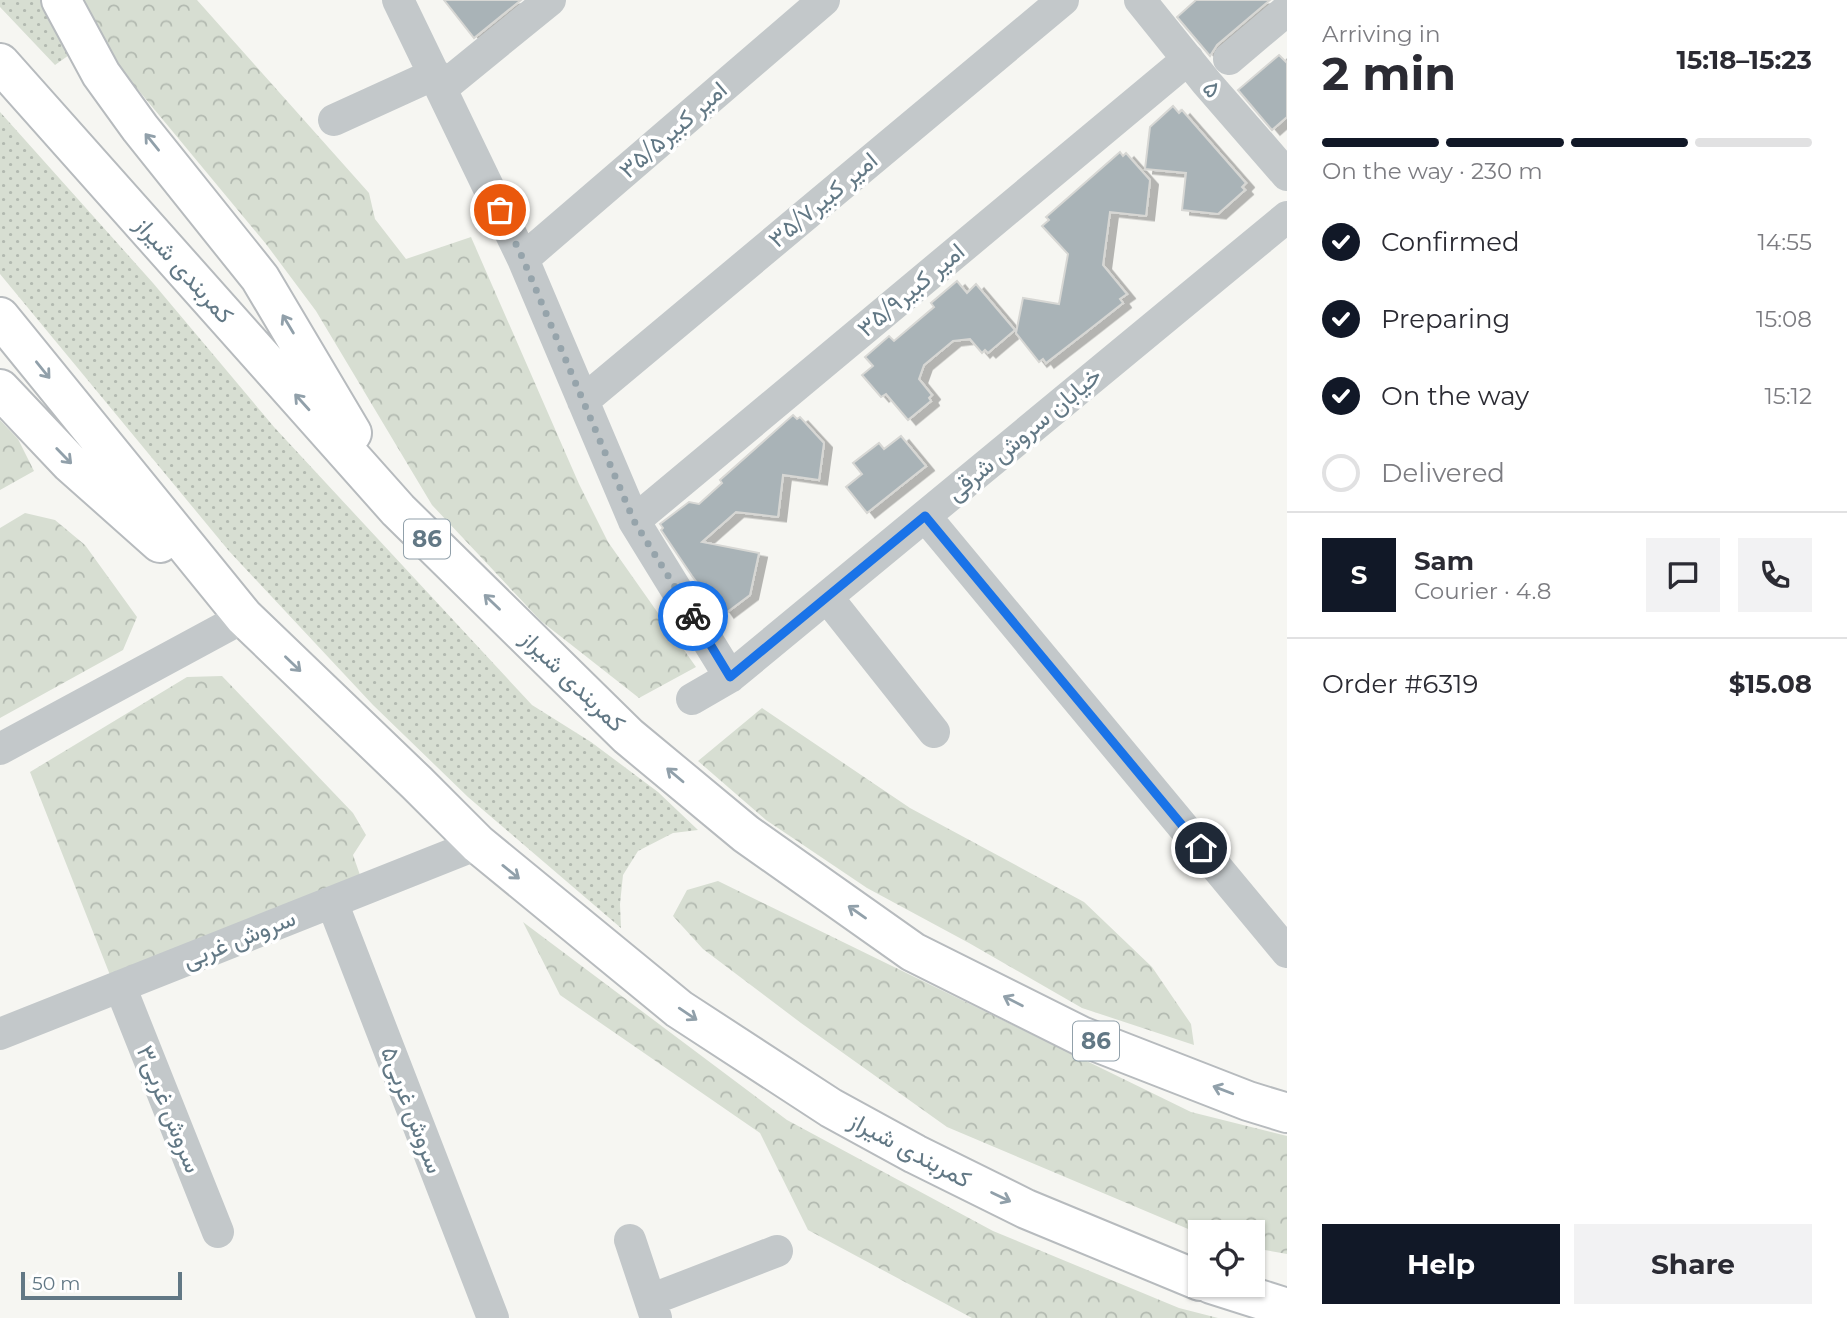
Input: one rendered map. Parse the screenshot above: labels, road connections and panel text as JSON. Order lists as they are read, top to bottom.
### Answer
{
  "streets": {
    "highway": ["کمربندی شیراز", "86"],
    "street": [
      "۵",
      "امیر کبیر۳۵/۵",
      "امیر کبیر۳۵/۷",
      "امیر کبیر۳۵/۹",
      "خیابان سروش شرقی",
      "سروش غربی",
      "سروش غربی۳",
      "سروش غربی۵"
    ]
  },
  "crossings": [
    ["۵", "امیر کبیر۳۵/۹"],
    ["کمربندی شیراز", "سروش غربی"],
    ["سروش غربی", "سروش غربی۳"],
    ["سروش غربی", "سروش غربی۵"]
  ],
  "scale_bar": "50 m",
  "page": {
    "heading": ["2 min", "Arriving in", "15:18–15:23"],
    "panel": [
      "Sam",
      "Courier · 4.8",
      "Order #6319",
      "$15.08"
    ],
    "bar": "On the way · 230 m",
    "list": [
      ["Confirmed", "14:55"],
      ["Preparing", "15:08"],
      ["On the way", "15:12"],
      "Delivered"
    ],
    "round": "S",
    "buttons": ["Help", "Share"],
    "scale": "50 m"
  }
}
